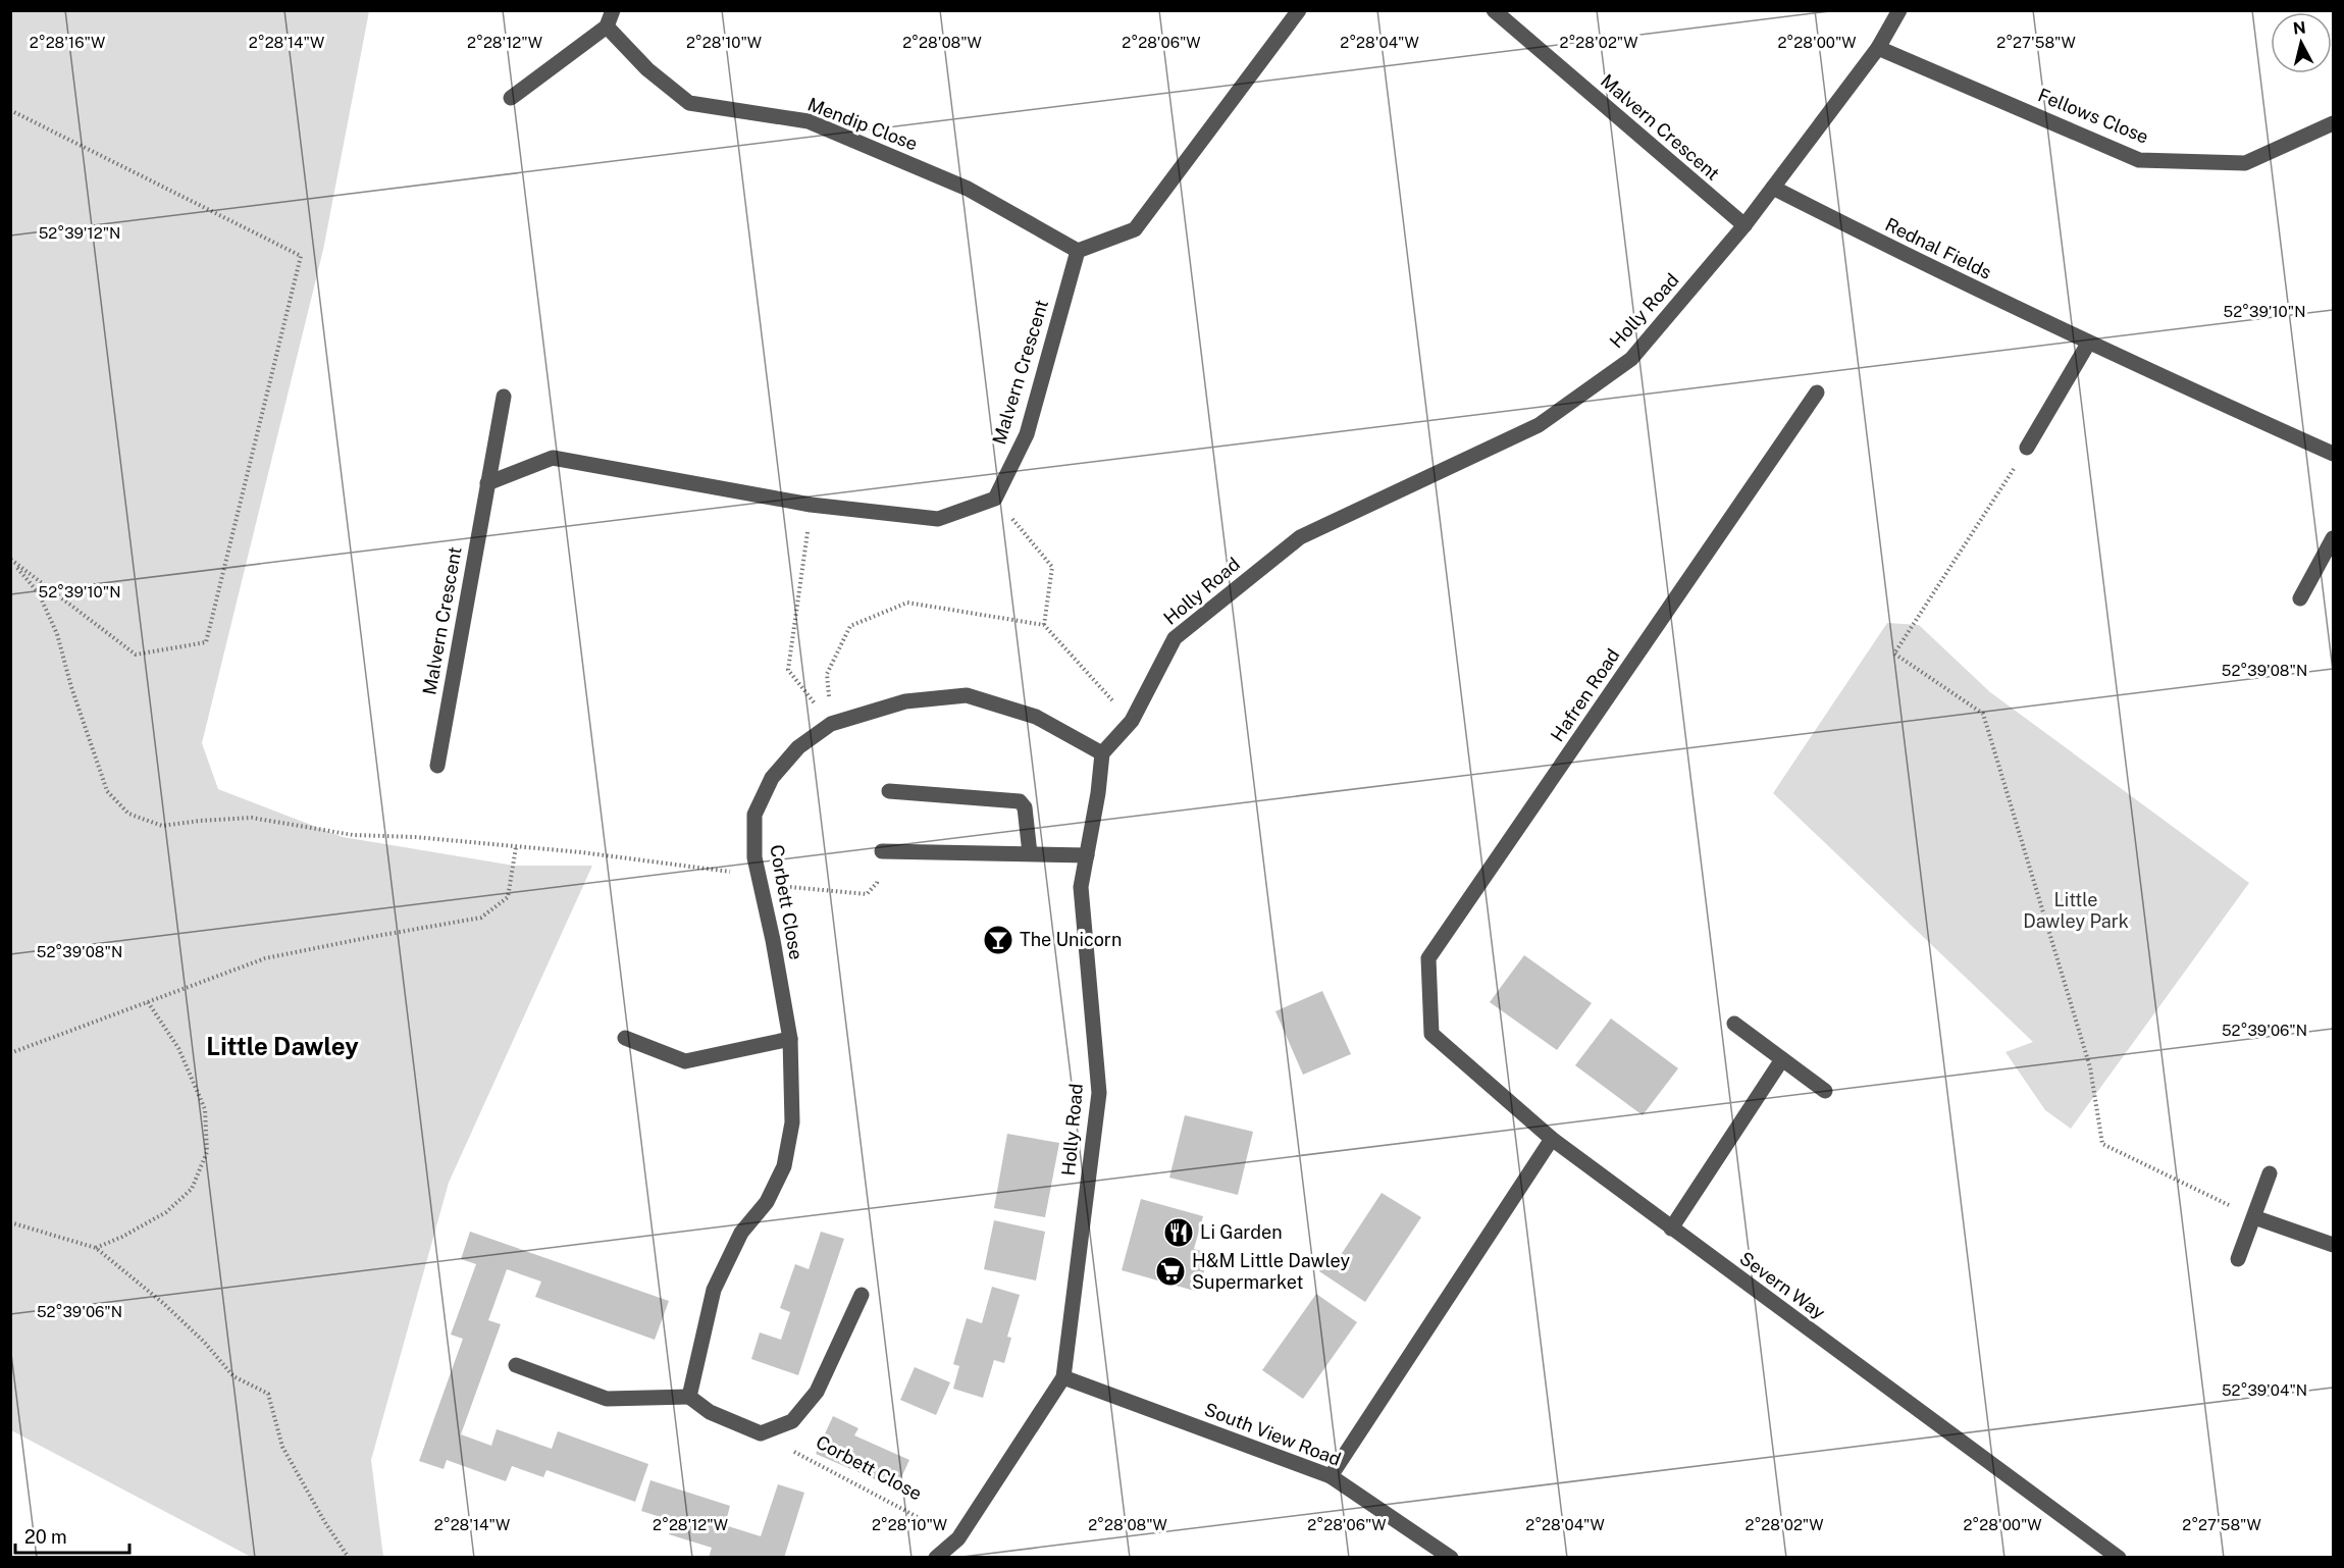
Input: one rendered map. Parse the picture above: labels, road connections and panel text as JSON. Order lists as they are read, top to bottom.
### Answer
{
  "streets": {
    "street": [
      "Fellows Close",
      "Mendip Close",
      "Malvern Crescent",
      "Rednal Fields",
      "Holly Road",
      "Hafren Road",
      "Corbett Close",
      "Severn Way",
      "South View Road"
    ]
  },
  "crossings": [
    ["Fellows Close", "Holly Road"],
    ["Mendip Close", "Malvern Crescent"],
    ["Malvern Crescent", "Holly Road"],
    ["Rednal Fields", "Holly Road"],
    ["Holly Road", "Corbett Close"],
    ["Holly Road", "South View Road"],
    ["Hafren Road", "Severn Way"]
  ],
  "districts": ["Little Dawley"],
  "parks": ["Little Dawley Park"],
  "places": {
    "bar": ["The Unicorn"],
    "restaurant": ["Li Garden"],
    "supermarket": ["H&M Little Dawley Supermarket"]
  },
  "scale_bar": "20 m",
  "north": "top",
  "coordinates": [
    "2°28'16\"W",
    "2°28'14\"W",
    "2°28'12\"W",
    "2°28'10\"W",
    "2°28'08\"W",
    "2°28'06\"W",
    "2°28'04\"W",
    "2°28'02\"W",
    "2°28'00\"W",
    "2°27'58\"W",
    "52°39'12\"N",
    "52°39'10\"N",
    "52°39'08\"N",
    "52°39'06\"N",
    "52°39'04\"N"
  ]
}
